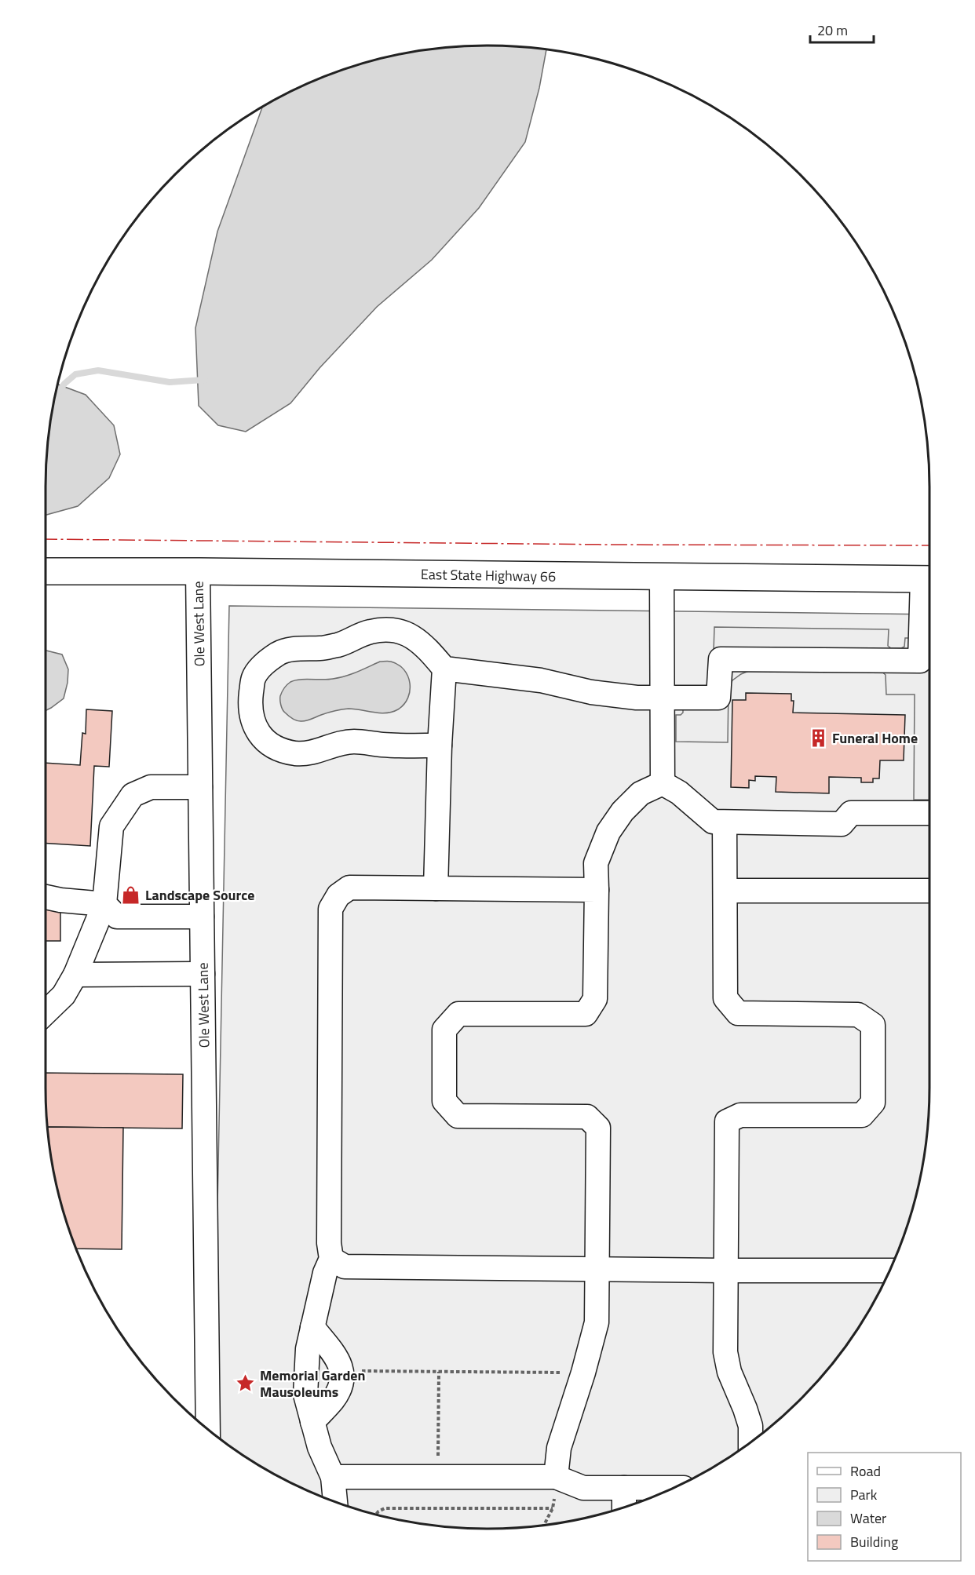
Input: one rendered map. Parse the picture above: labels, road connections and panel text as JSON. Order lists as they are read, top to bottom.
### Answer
{
  "streets": {
    "main road": ["East State Highway 66"],
    "street": ["Ole West Lane"]
  },
  "crossings": [
    ["East State Highway 66", "Ole West Lane"]
  ],
  "places": {
    "building": ["Funeral Home"],
    "shop": ["Landscape Source"],
    "place": ["Memorial Garden Mausoleums"]
  },
  "legend": [
    "Road",
    "Park",
    "Water",
    "Building"
  ],
  "scale_bar": "20 m"
}
